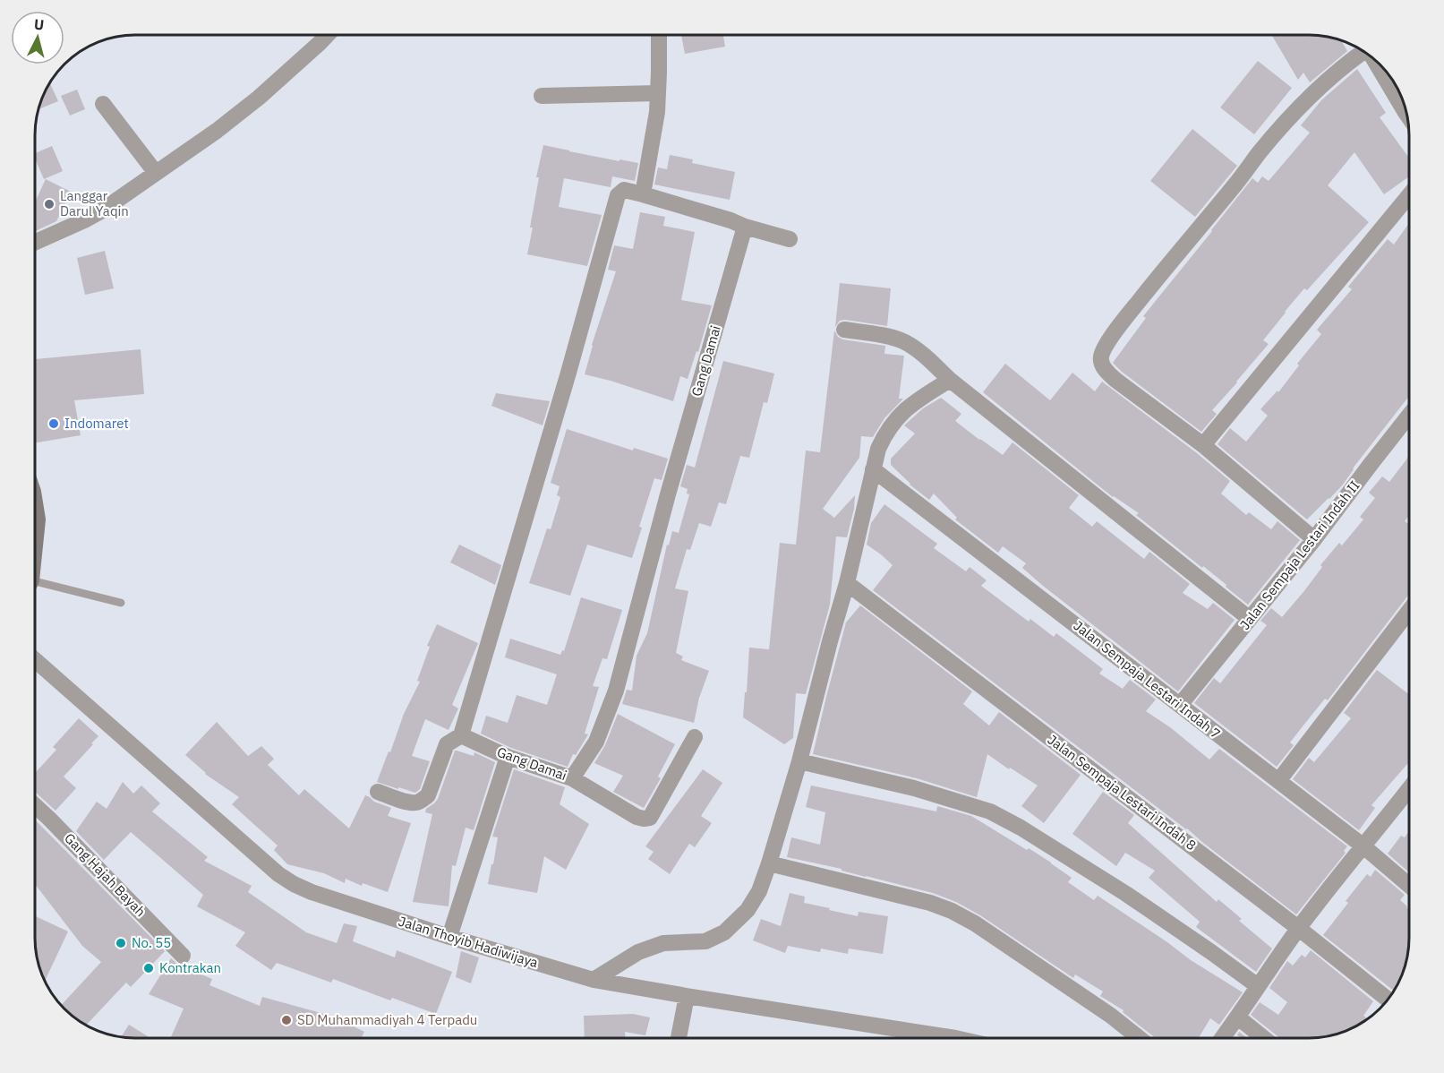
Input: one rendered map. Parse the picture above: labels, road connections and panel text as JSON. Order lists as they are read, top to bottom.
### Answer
{
  "streets": {
    "street": [
      "Gang Damai",
      "Jalan Sempaja Lestari Indah II",
      "Jalan Sempaja Lestari Indah 7",
      "Jalan Sempaja Lestari Indah 8",
      "Gang Hajah Bayah",
      "Jalan Thoyib Hadiwijaya"
    ]
  },
  "crossings": [
    ["Jalan Sempaja Lestari Indah II", "Jalan Sempaja Lestari Indah 7"]
  ],
  "places": [
    "Langgar Darul Yaqin",
    "Indomaret",
    "No. 55",
    "Kontrakan",
    "SD Muhammadiyah 4 Terpadu"
  ],
  "north": "top"
}
